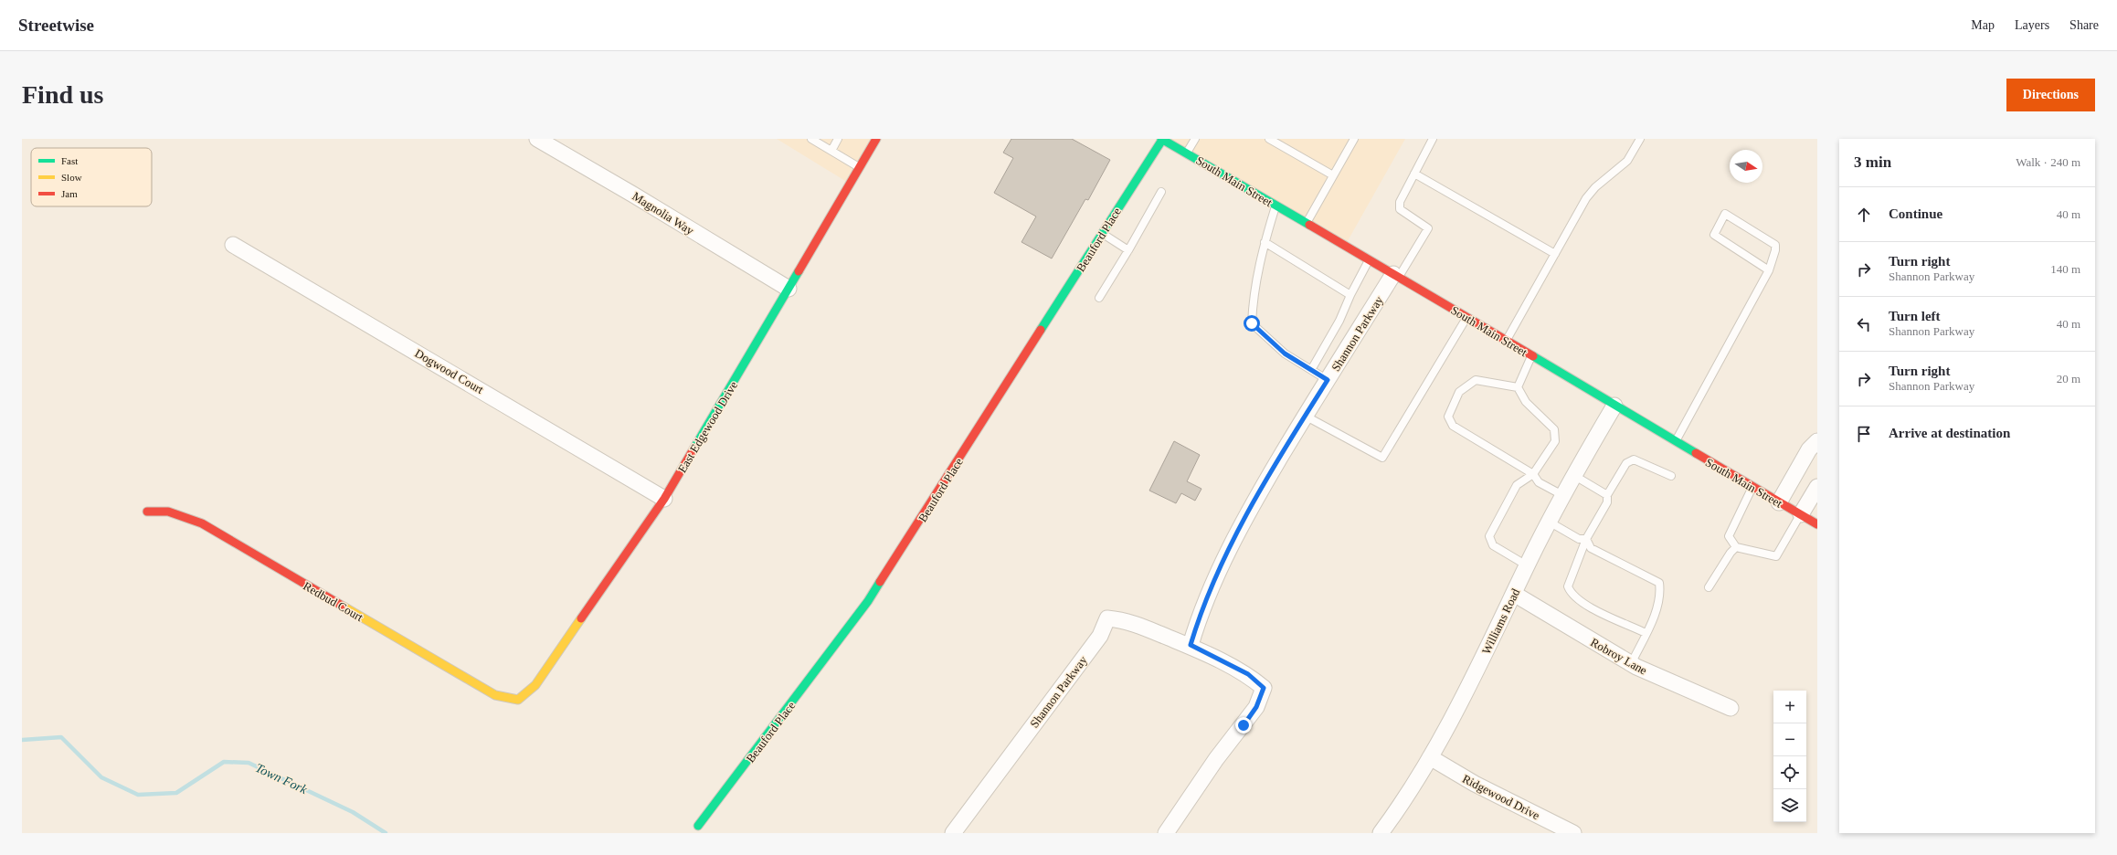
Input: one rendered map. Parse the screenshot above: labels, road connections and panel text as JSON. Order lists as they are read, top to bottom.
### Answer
{
  "streets": {
    "street": [
      "South Main Street",
      "Magnolia Way",
      "Beauford Place",
      "Shannon Parkway",
      "Dogwood Court",
      "East Edgewood Drive",
      "Redbud Court",
      "Williams Road",
      "Robroy Lane",
      "Ridgewood Drive"
    ]
  },
  "crossings": [
    ["South Main Street", "Beauford Place"],
    ["South Main Street", "Shannon Parkway"],
    ["South Main Street", "Williams Road"],
    ["Magnolia Way", "East Edgewood Drive"],
    ["Dogwood Court", "East Edgewood Drive"],
    ["East Edgewood Drive", "Redbud Court"],
    ["Williams Road", "Robroy Lane"],
    ["Williams Road", "Ridgewood Drive"]
  ],
  "water": ["Town Fork"],
  "legend": ["Fast", "Slow", "Jam"],
  "north": "right",
  "page": {
    "header": "Streetwise",
    "nav": ["Map", "Layers", "Share"],
    "buttons": "Directions",
    "title": "Find us",
    "heading": ["3 min", "Walk · 240 m"],
    "list": [
      ["Continue", "40 m"],
      ["Turn right", "Shannon Parkway", "140 m"],
      ["Turn left", "Shannon Parkway", "40 m"],
      ["Turn right", "Shannon Parkway", "20 m"],
      "Arrive at destination"
    ],
    "map_buttons": ["+", "−"]
  }
}
